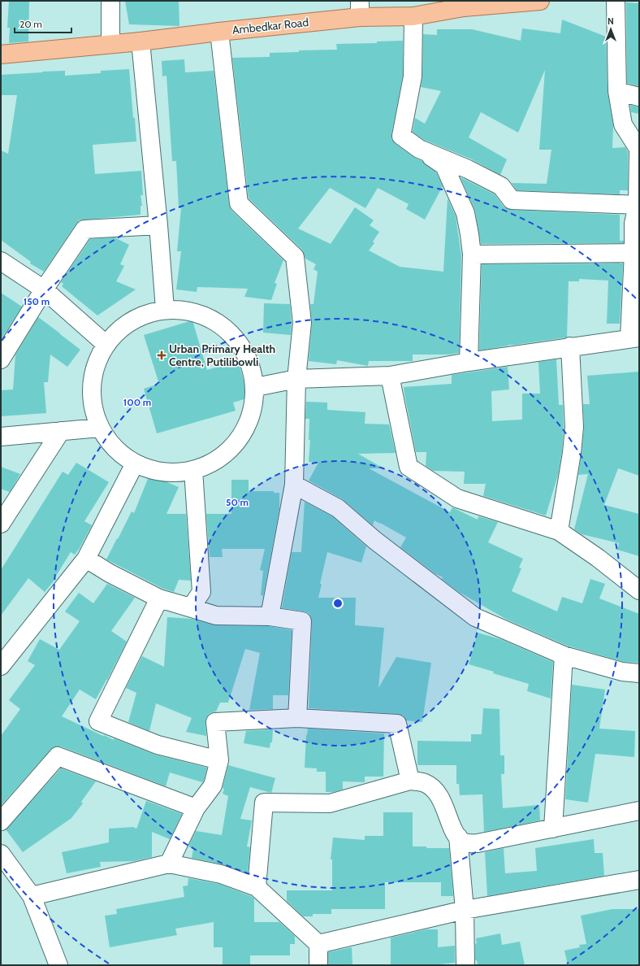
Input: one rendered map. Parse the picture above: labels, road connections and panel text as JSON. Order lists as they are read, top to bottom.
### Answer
{
  "streets": {
    "main road": ["Ambedkar Road"]
  },
  "places": {
    "health": ["Urban Primary Health Centre, Putilibowli"]
  },
  "scale_bar": "20 m",
  "north": "top",
  "rings": ["150 m", "100 m", "50 m"]
}
